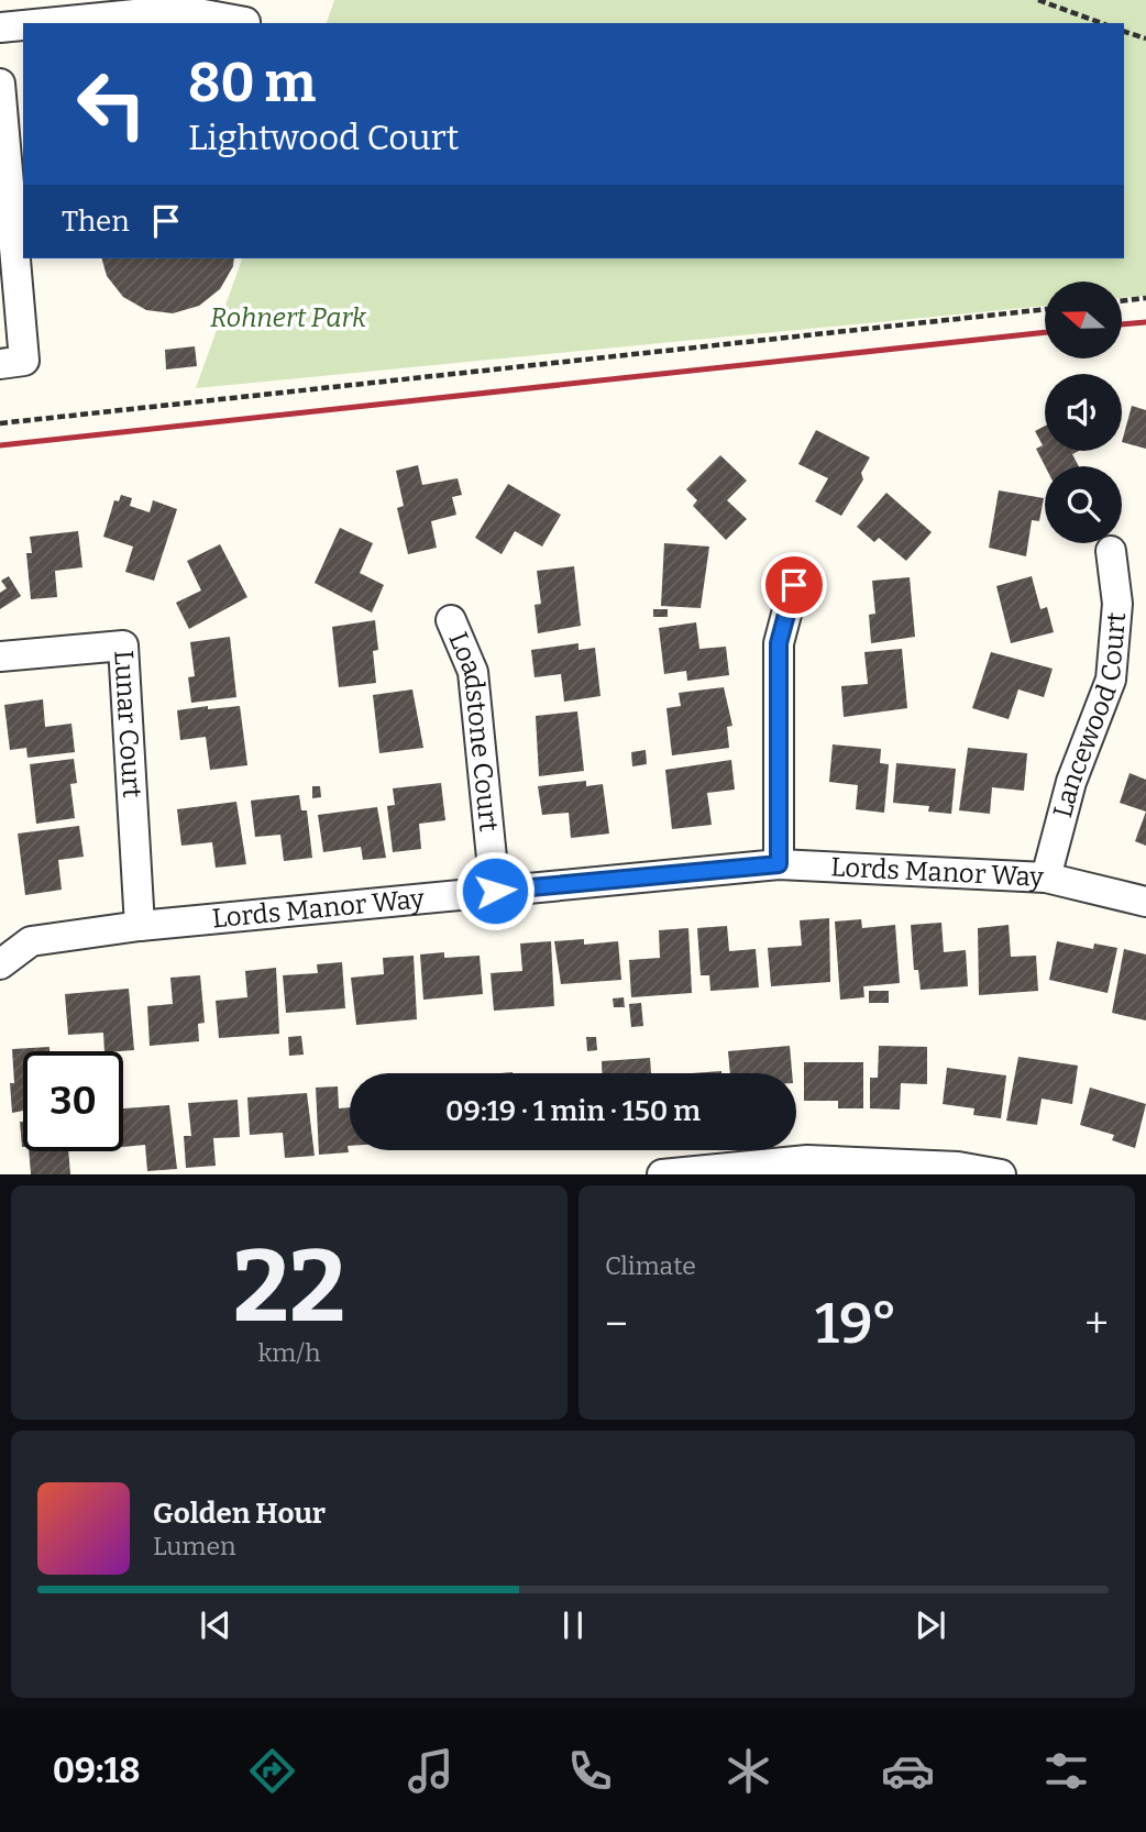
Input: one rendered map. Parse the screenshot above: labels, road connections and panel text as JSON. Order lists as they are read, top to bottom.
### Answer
{
  "streets": {
    "street": [
      "Lancewood Court",
      "Lunar Court",
      "Loadstone Court",
      "Lords Manor Way"
    ]
  },
  "crossings": [
    ["Lancewood Court", "Lords Manor Way"],
    ["Lunar Court", "Lords Manor Way"],
    ["Loadstone Court", "Lords Manor Way"]
  ],
  "parks": ["Rohnert Park"],
  "north": "left",
  "page": {
    "turn": ["80 m", "Lightwood Court"],
    "then": "Then",
    "limit": "30",
    "trip": "09:19 · 1 min · 150 m",
    "tile": [
      ["22", "km/h"],
      "Climate"
    ],
    "heat": ["−", "19°", "+"],
    "song": ["Golden Hour", "Lumen"],
    "tabs": "09:18"
  }
}
